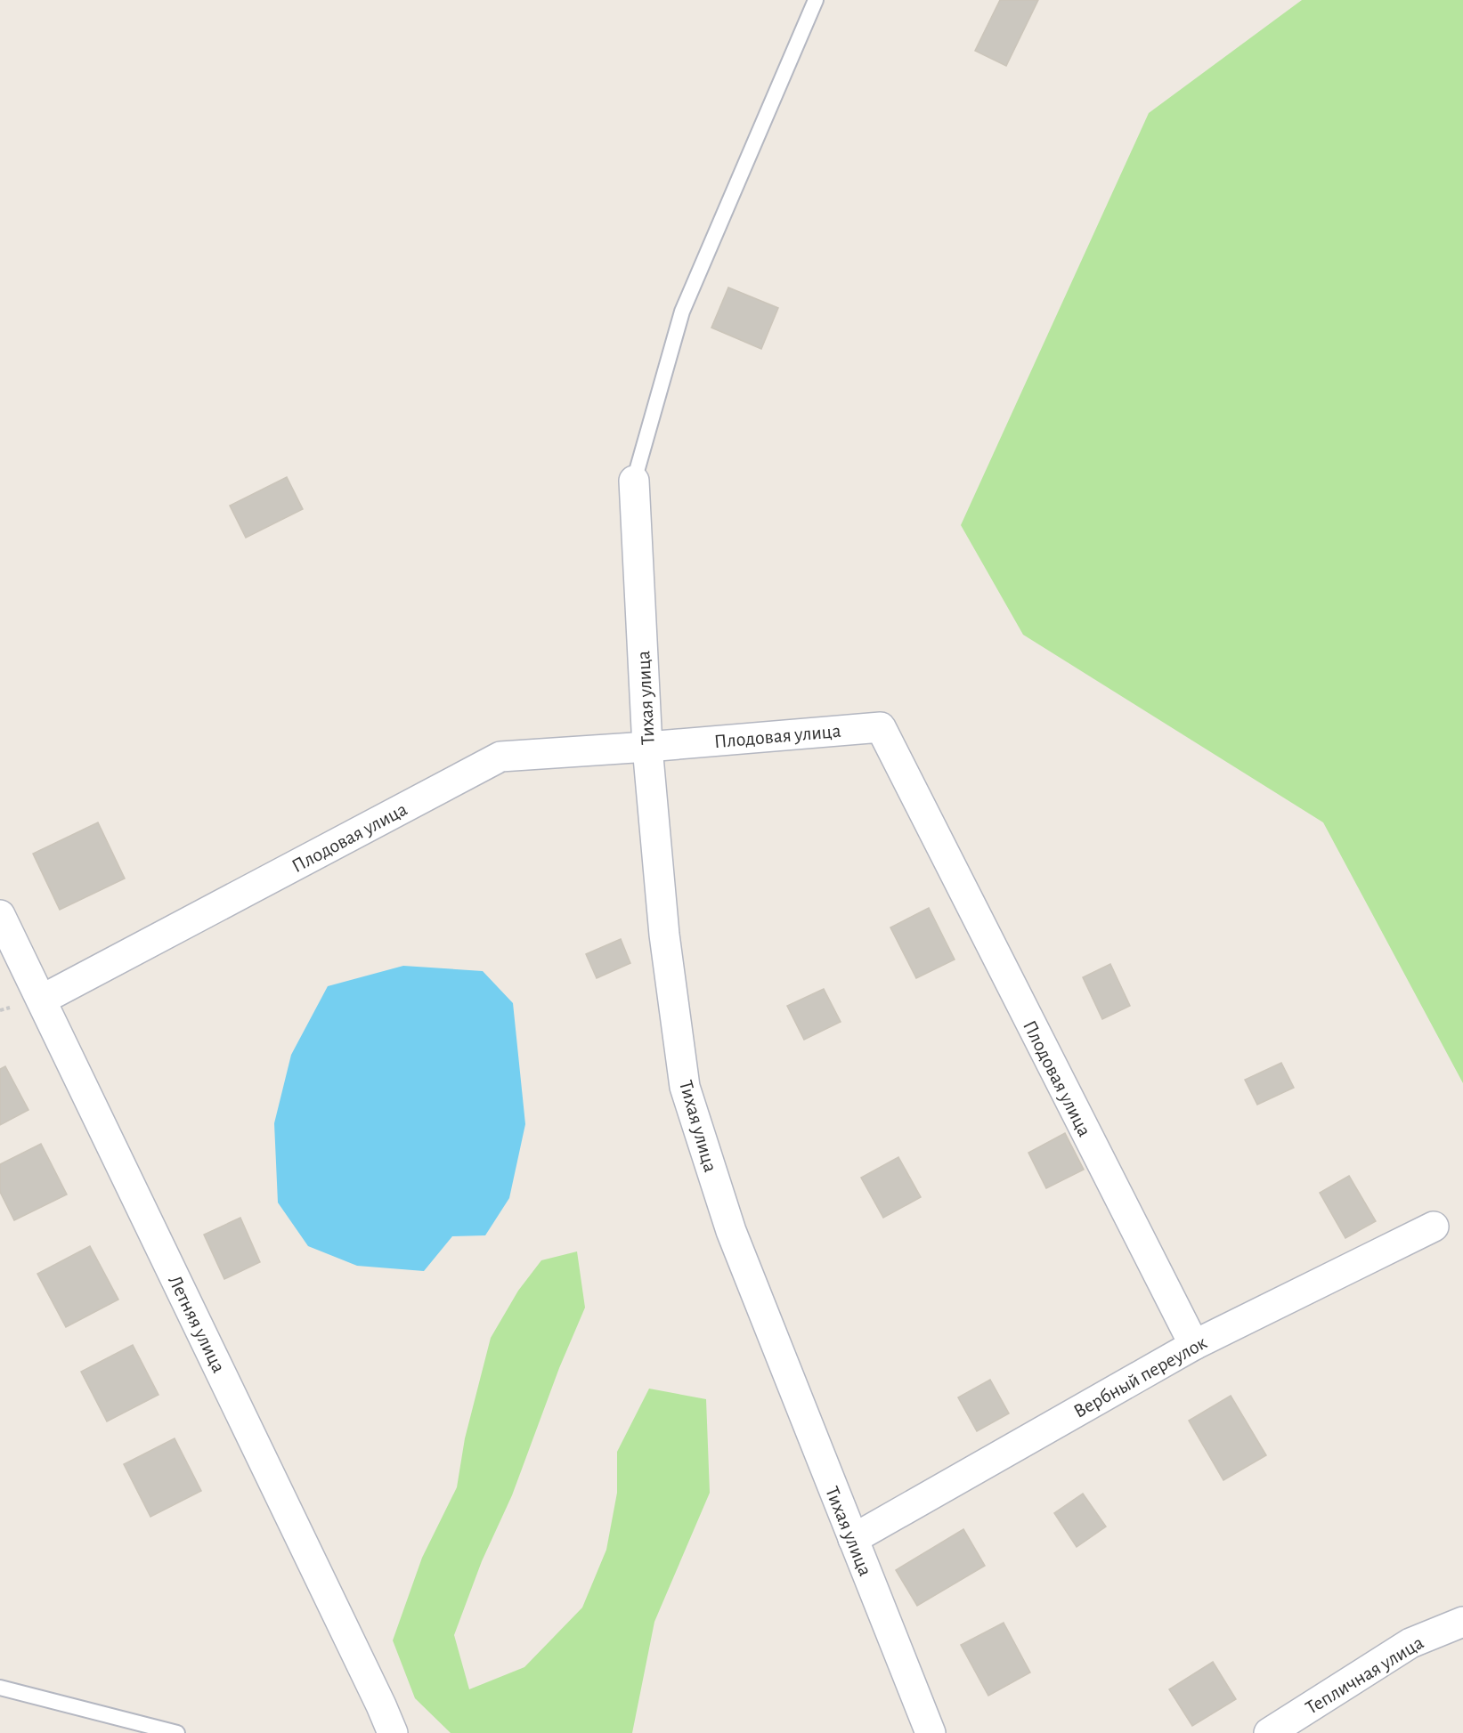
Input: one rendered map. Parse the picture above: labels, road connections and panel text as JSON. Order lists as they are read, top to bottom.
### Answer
{
  "streets": {
    "street": [
      "Тихая улица",
      "Плодовая улица",
      "Летняя улица",
      "Вербный переулок",
      "Тепличная улица"
    ]
  },
  "crossings": [
    ["Тихая улица", "Плодовая улица"],
    ["Тихая улица", "Вербный переулок"],
    ["Плодовая улица", "Летняя улица"],
    ["Плодовая улица", "Вербный переулок"]
  ]
}
